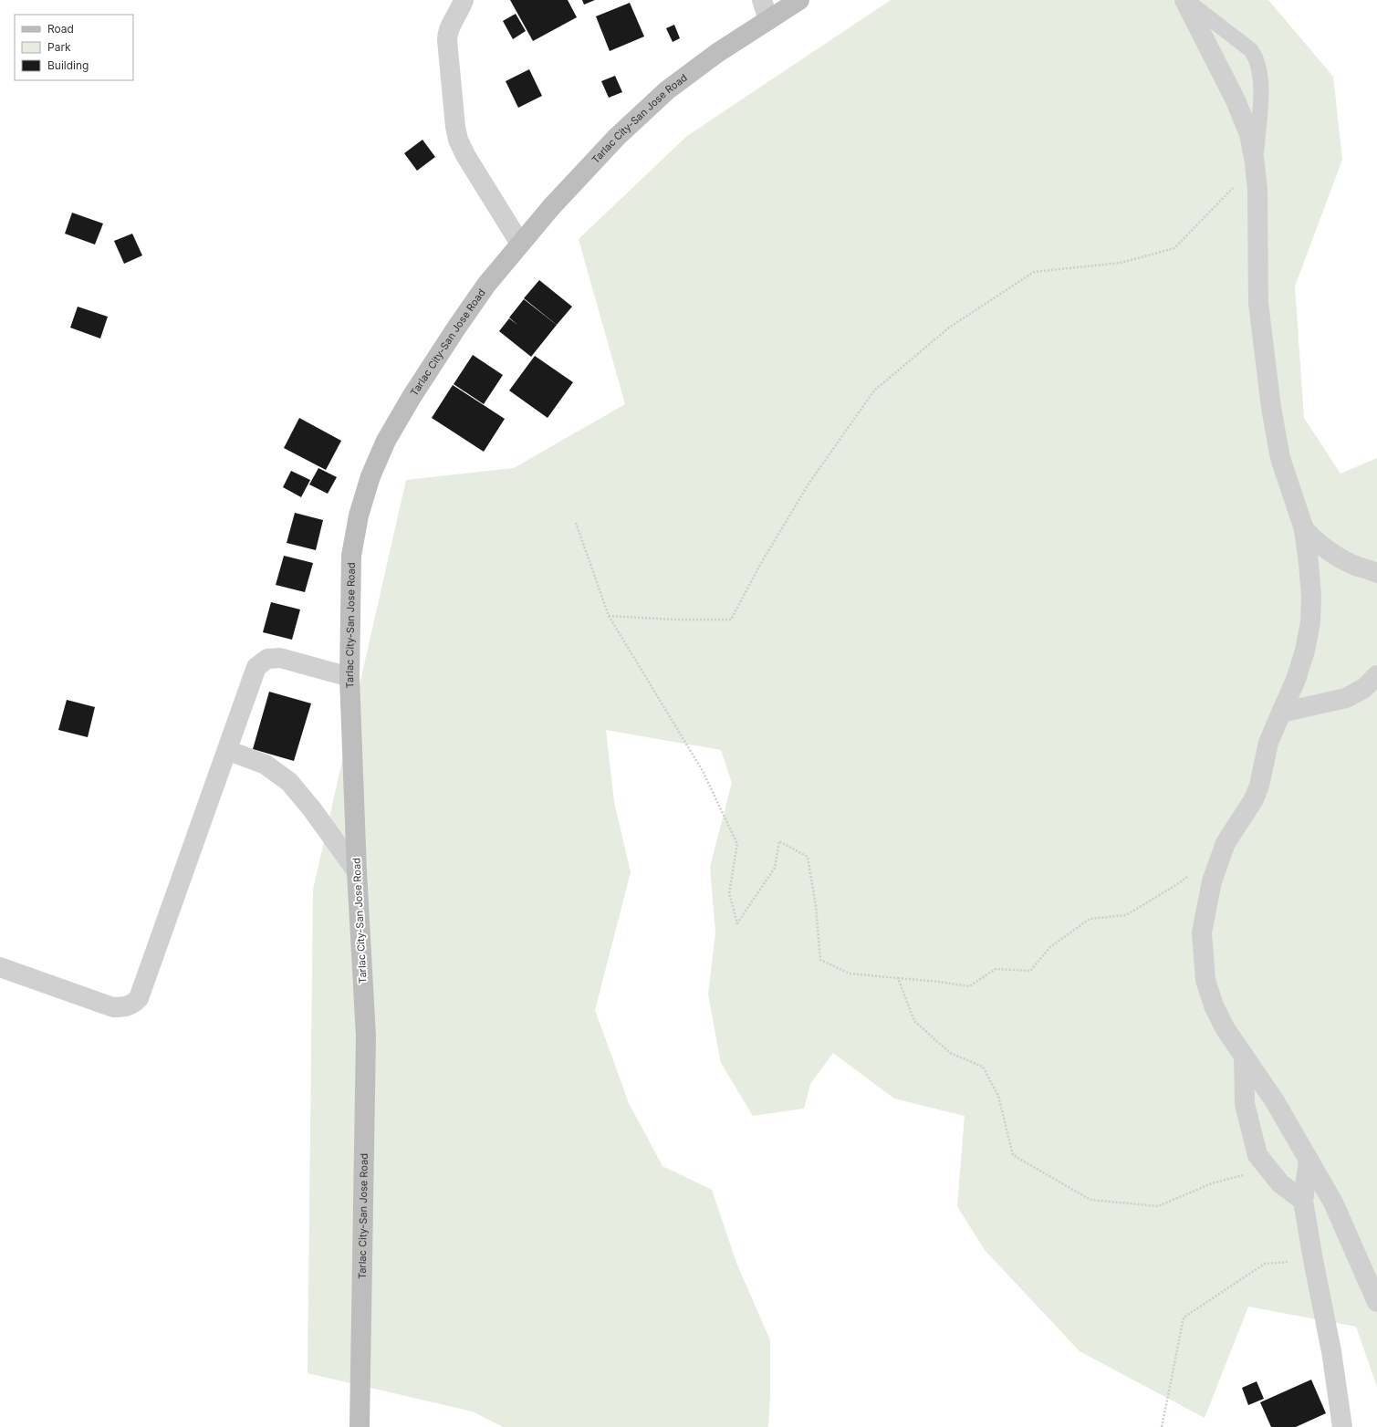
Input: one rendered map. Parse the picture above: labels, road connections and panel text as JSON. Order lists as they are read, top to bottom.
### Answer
{
  "streets": {
    "main road": ["Tarlac City-San Jose Road"]
  },
  "legend": ["Road", "Park", "Building"]
}
